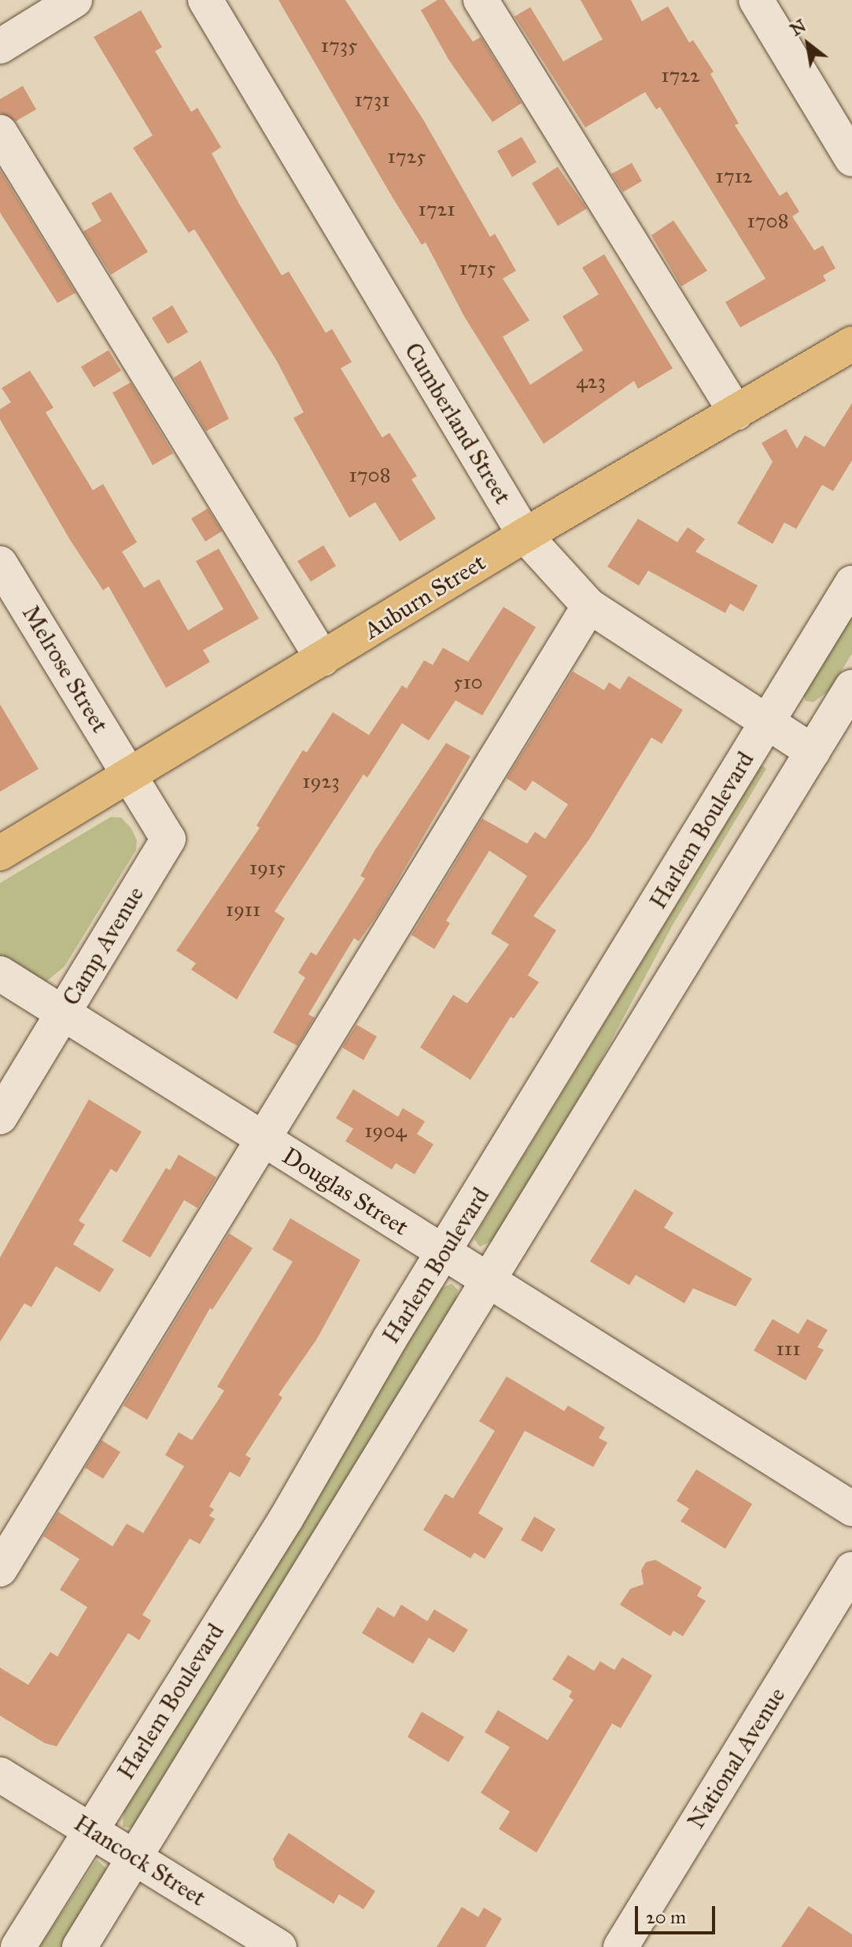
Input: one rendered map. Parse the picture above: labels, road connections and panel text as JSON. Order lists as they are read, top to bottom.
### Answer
{
  "streets": {
    "main road": ["Auburn Street"],
    "street": [
      "Cumberland Street",
      "Melrose Street",
      "Harlem Boulevard",
      "Camp Avenue",
      "Douglas Street",
      "National Avenue",
      "Hancock Street"
    ]
  },
  "crossings": [
    ["Cumberland Street", "Auburn Street"],
    ["Cumberland Street", "Harlem Boulevard"],
    ["Auburn Street", "Melrose Street"],
    ["Auburn Street", "Camp Avenue"],
    ["Melrose Street", "Camp Avenue"],
    ["Harlem Boulevard", "Douglas Street"],
    ["Harlem Boulevard", "Hancock Street"],
    ["Camp Avenue", "Douglas Street"]
  ],
  "house_numbers": [
    "1735",
    "1722",
    "1731",
    "1725",
    "1712",
    "1721",
    "1708",
    "1715",
    "423",
    "1708",
    "510",
    "1923",
    "1915",
    "1911",
    "1904",
    "111"
  ],
  "scale_bar": "20 m",
  "north": "top left"
}
